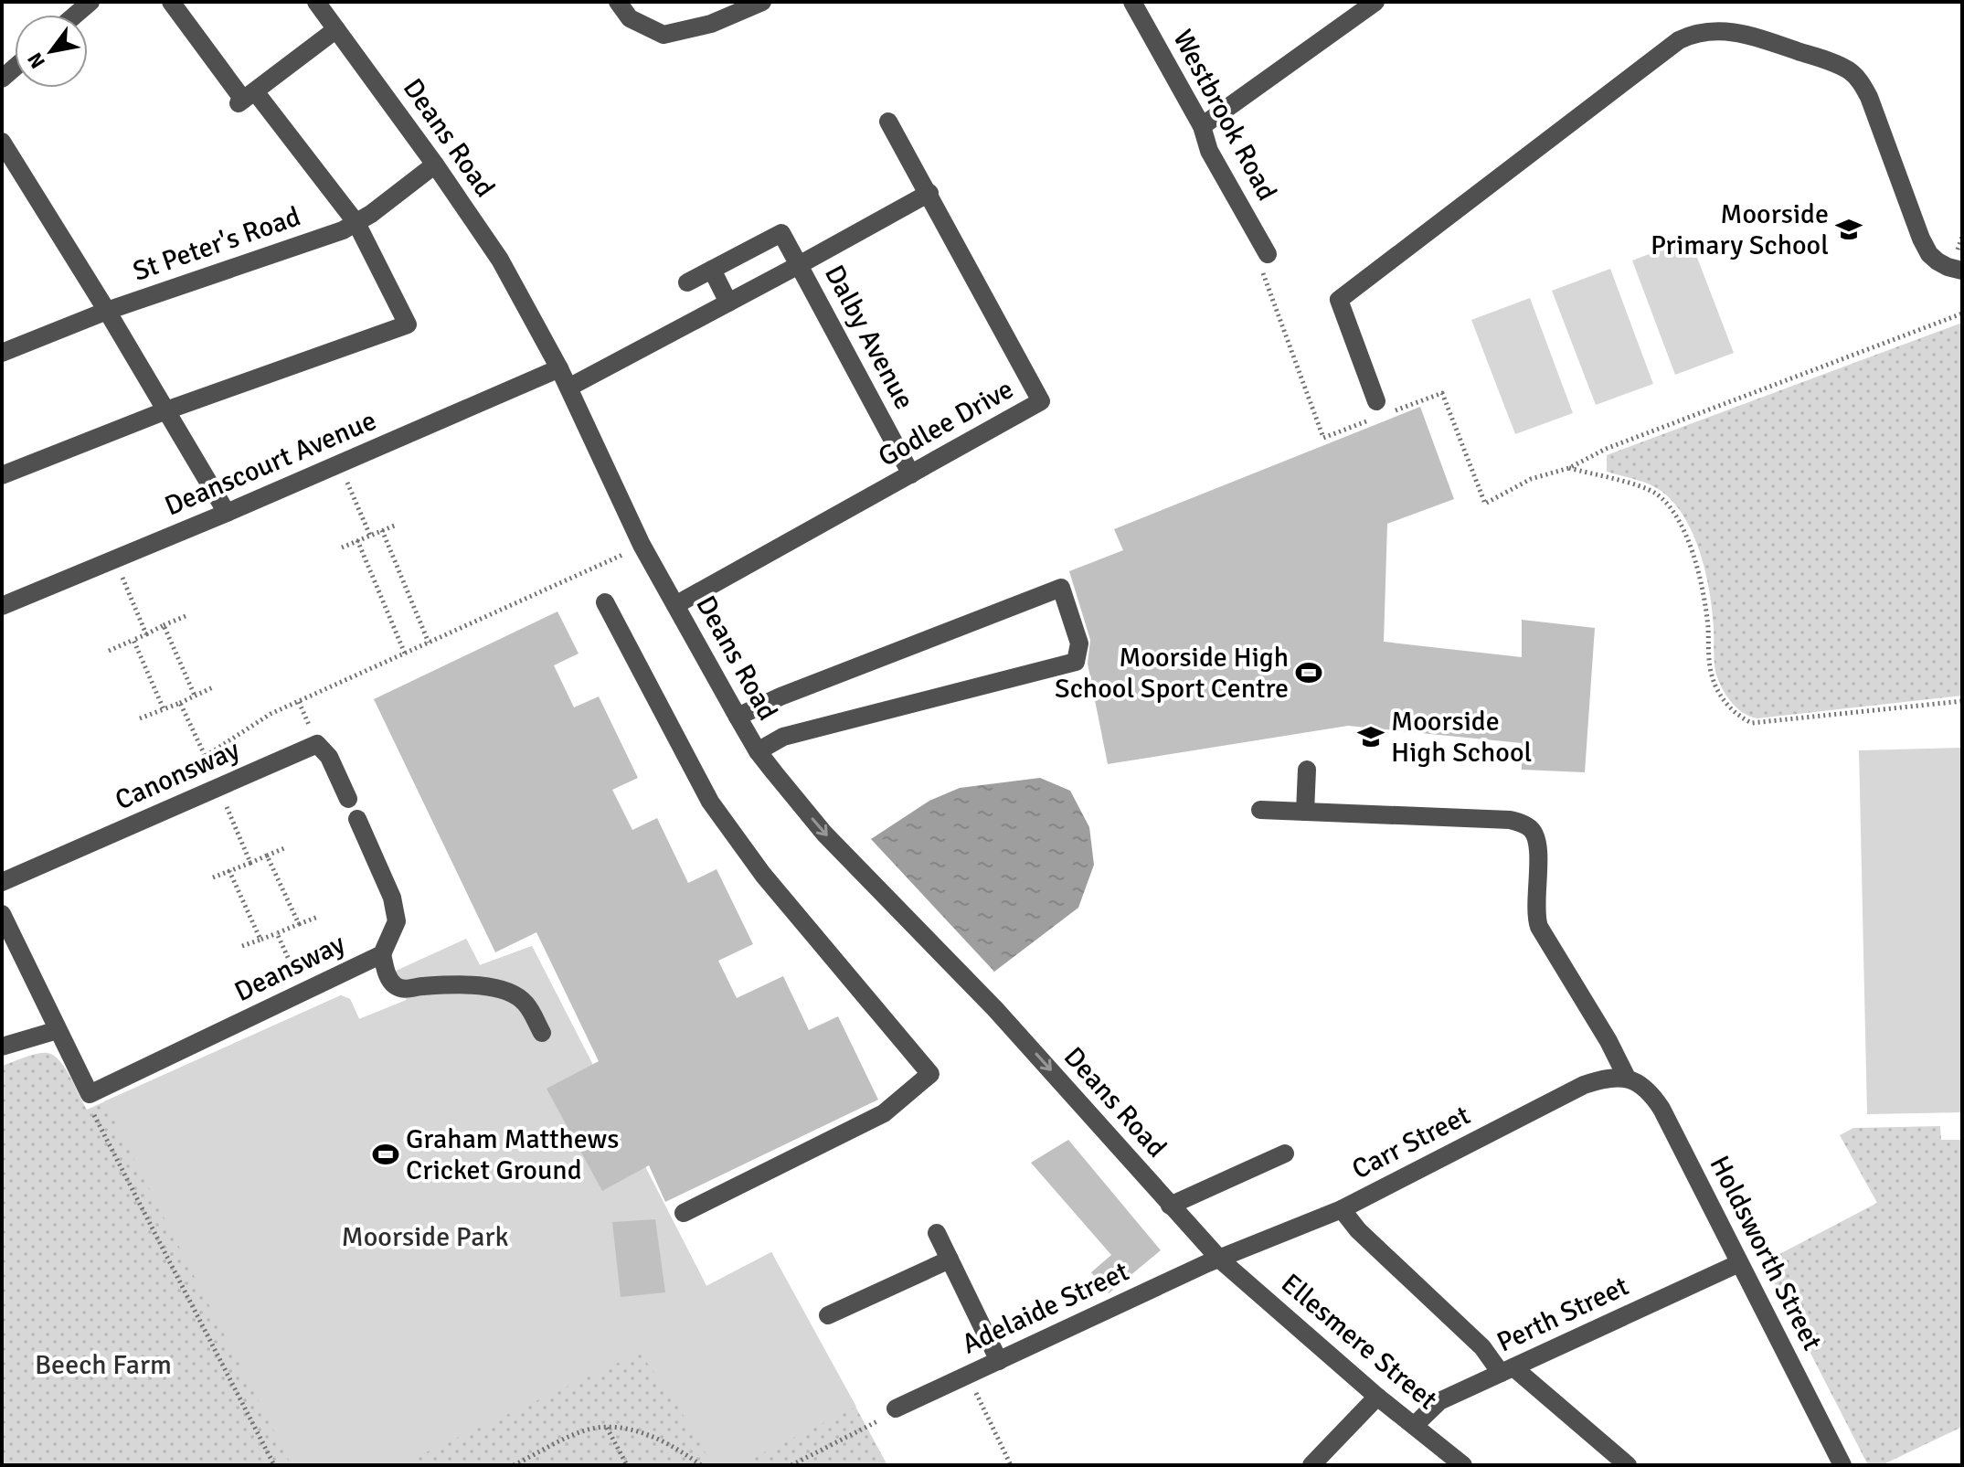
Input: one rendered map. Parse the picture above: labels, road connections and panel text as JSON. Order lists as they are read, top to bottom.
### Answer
{
  "streets": {
    "street": [
      "Westbrook Road",
      "Deans Road",
      "St Peter's Road",
      "Dalby Avenue",
      "Godlee Drive",
      "Deanscourt Avenue",
      "Canonsway",
      "Deansway",
      "Carr Street",
      "Holdsworth Street",
      "Adelaide Street",
      "Perth Street",
      "Ellesmere Street"
    ]
  },
  "crossings": [
    ["Deans Road", "St Peter's Road"],
    ["Deans Road", "Godlee Drive"],
    ["Deans Road", "Deanscourt Avenue"],
    ["Deans Road", "Carr Street"],
    ["Deans Road", "Adelaide Street"],
    ["Deans Road", "Ellesmere Street"],
    ["Dalby Avenue", "Godlee Drive"],
    ["Carr Street", "Holdsworth Street"],
    ["Carr Street", "Adelaide Street"],
    ["Carr Street", "Ellesmere Street"],
    ["Holdsworth Street", "Perth Street"],
    ["Adelaide Street", "Ellesmere Street"],
    ["Perth Street", "Ellesmere Street"]
  ],
  "one_way": ["Deans Road"],
  "parks": ["Moorside Park", "Beech Farm"],
  "places": {
    "school or university": ["Moorside Primary School", "Moorside High School"],
    "sports": ["Moorside High School Sport Centre", "Graham Matthews Cricket Ground"]
  },
  "north": "bottom left"
}
